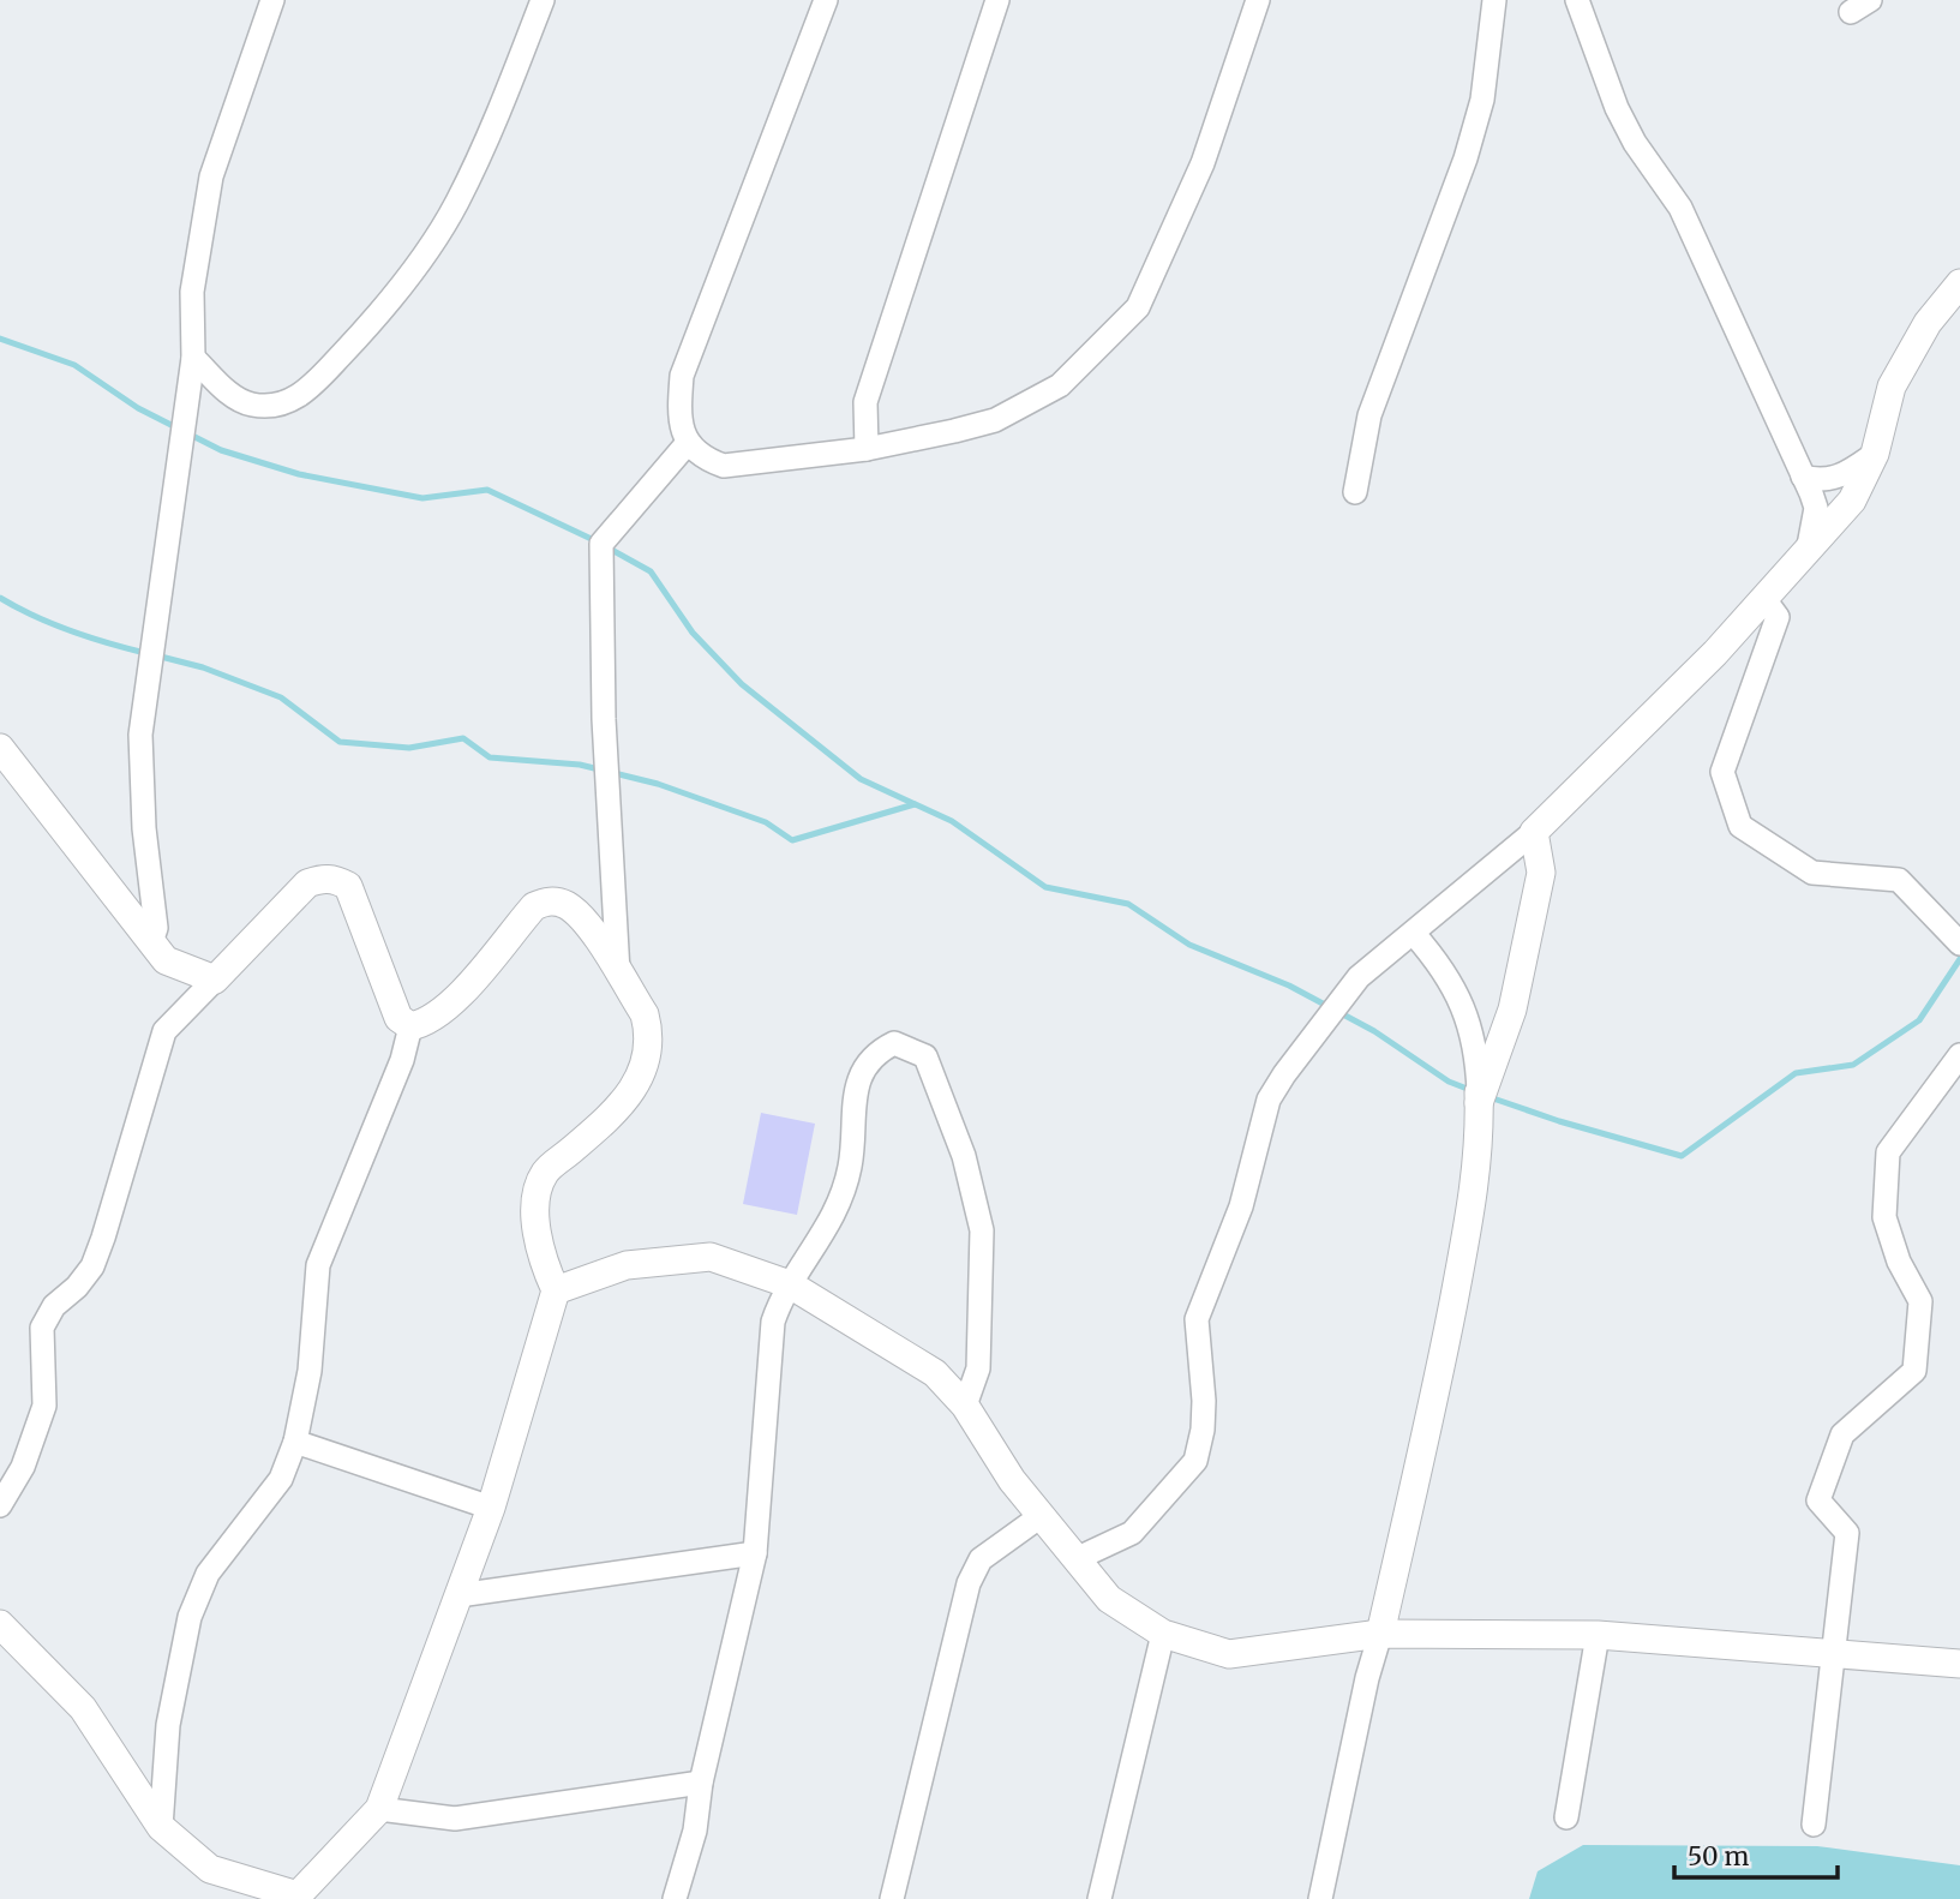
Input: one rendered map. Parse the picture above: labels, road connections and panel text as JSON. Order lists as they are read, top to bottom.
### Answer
{
  "scale_bar": "50 m"
}
